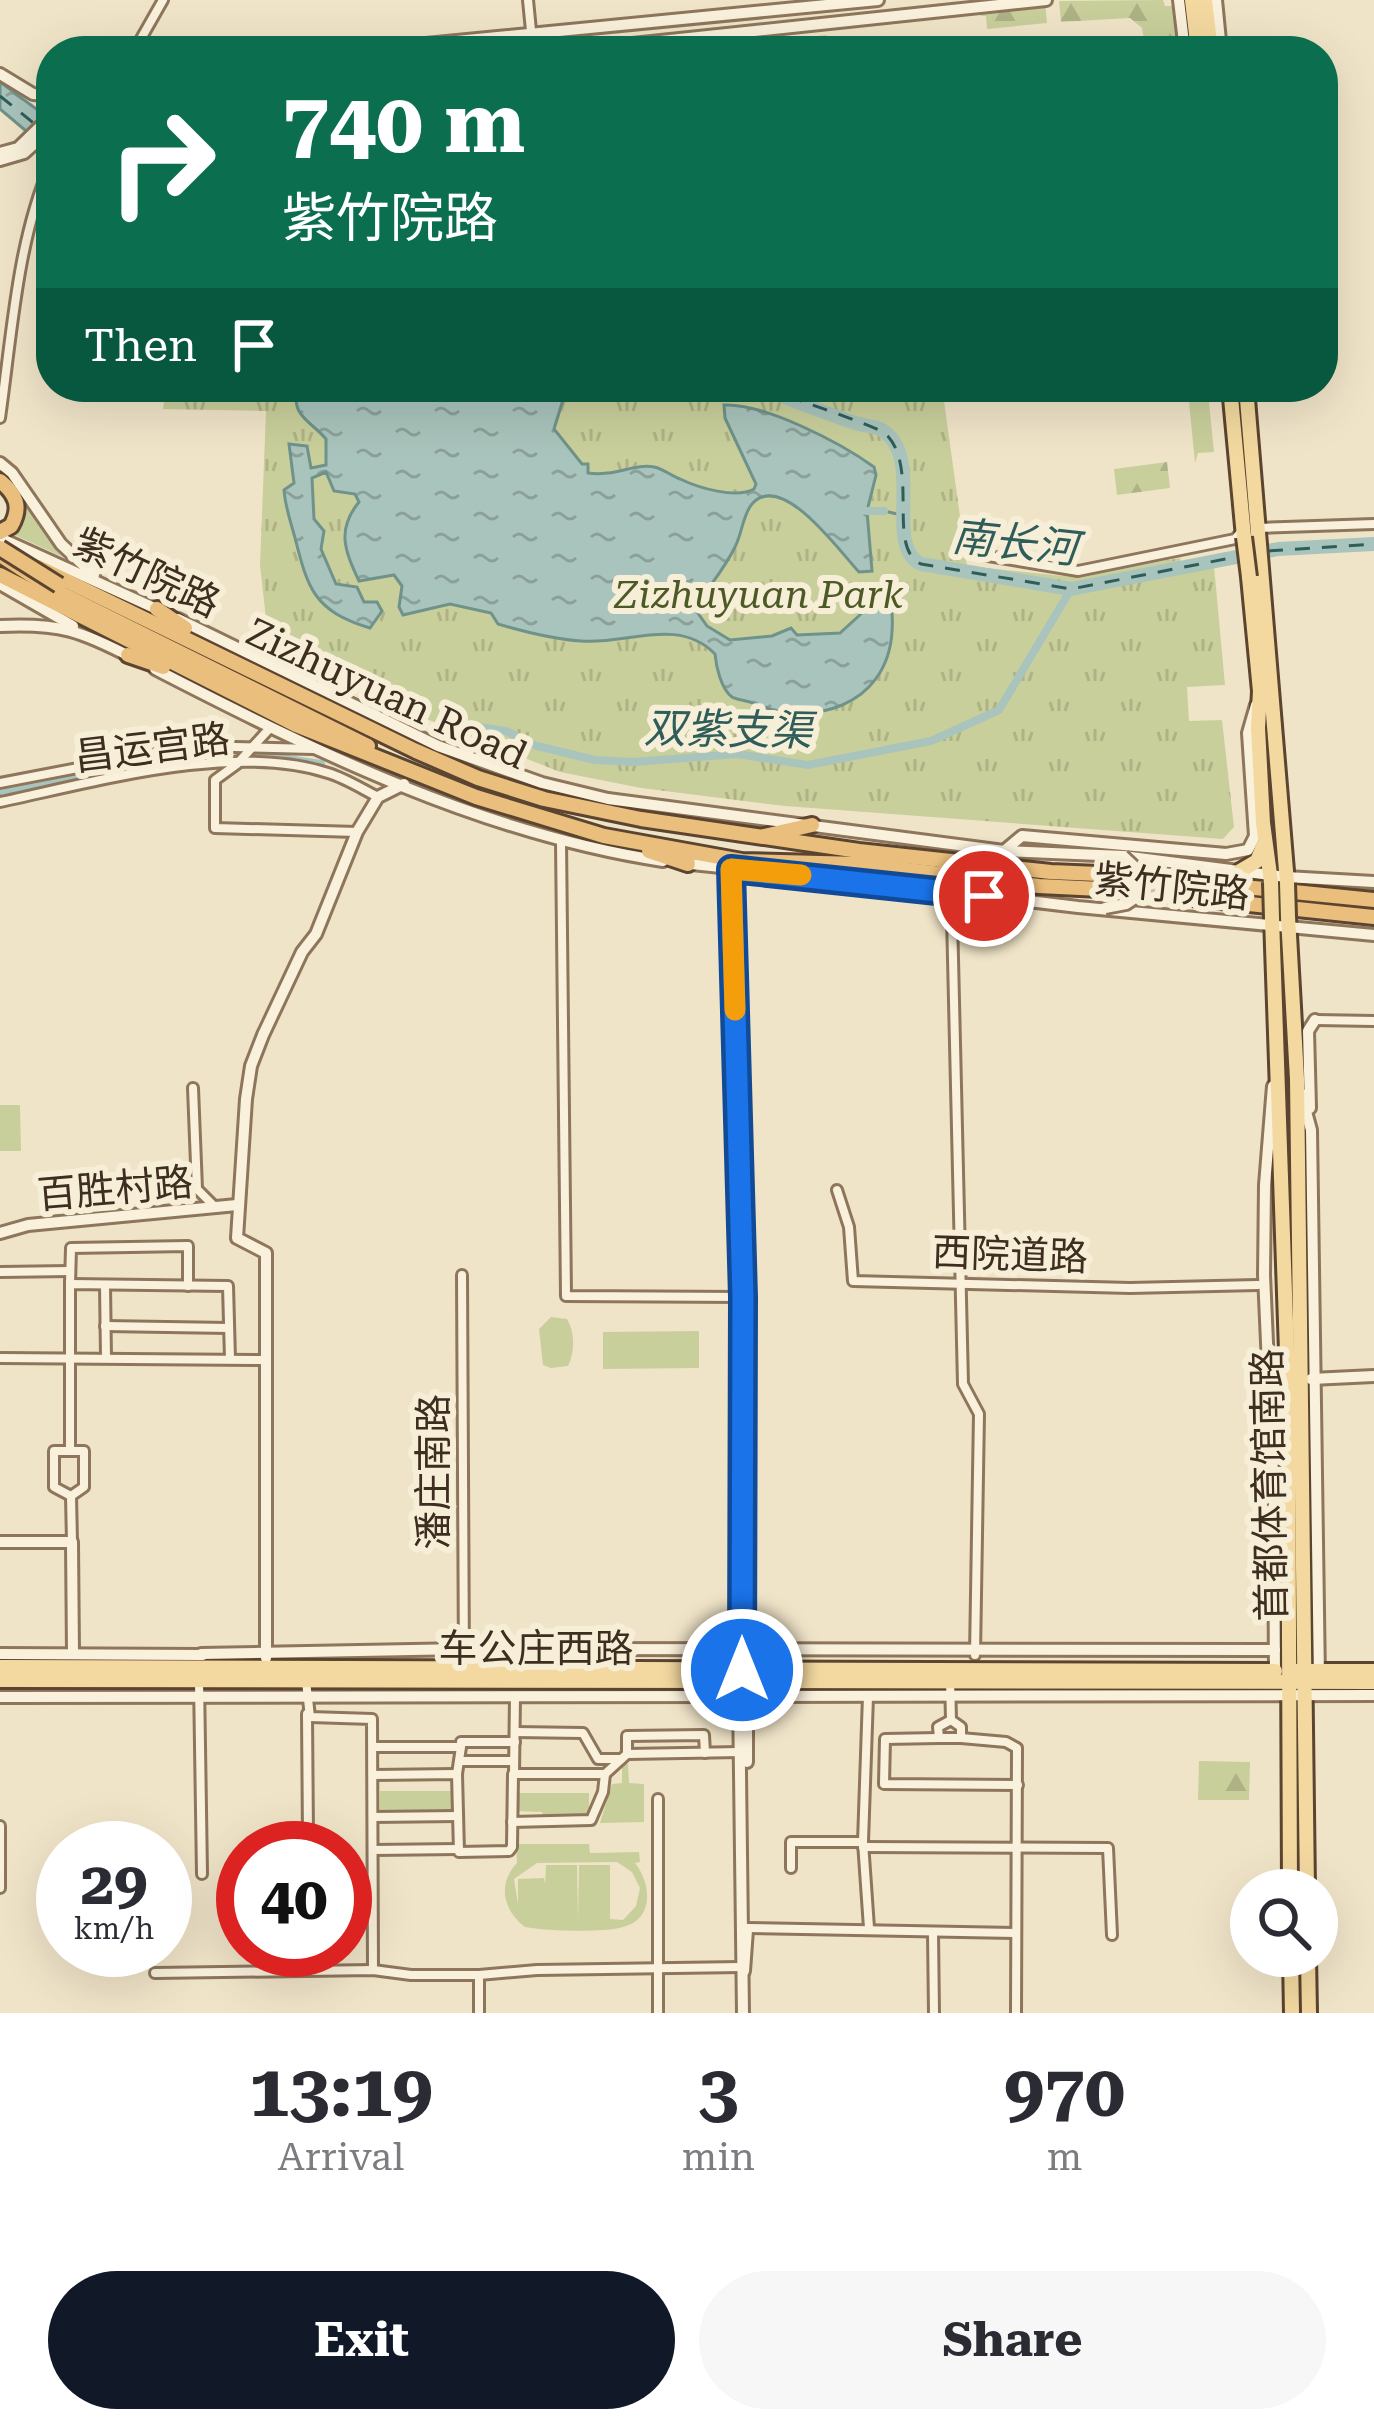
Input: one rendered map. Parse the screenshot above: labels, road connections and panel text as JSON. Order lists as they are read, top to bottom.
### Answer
{
  "streets": {
    "highway": ["Zizhuyuan Road"],
    "main road": ["首都体育馆南路", "车公庄西路"],
    "street": [
      "紫竹院路",
      "昌运宫路",
      "百胜村路",
      "西院道路",
      "潘庄南路"
    ]
  },
  "crossings": [
    ["紫竹院路", "Zizhuyuan Road"],
    ["紫竹院路", "昌运宫路"],
    ["紫竹院路", "首都体育馆南路"],
    ["首都体育馆南路", "车公庄西路"]
  ],
  "water": ["南长河", "双紫支渠"],
  "parks": ["Zizhuyuan Park"],
  "page": {
    "turn": ["740 m", "紫竹院路"],
    "then": "Then",
    "speed": "29 km/h",
    "limit": "40",
    "eta": [
      "13:19",
      "Arrival",
      "3",
      "min",
      "970",
      "m"
    ],
    "buttons": ["Exit", "Share"]
  }
}
